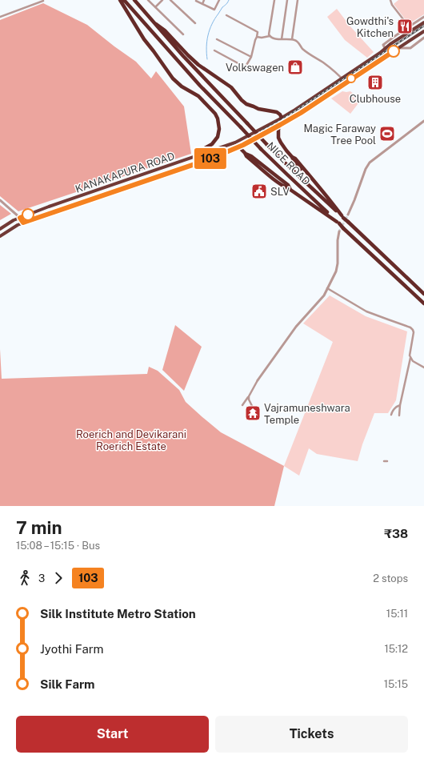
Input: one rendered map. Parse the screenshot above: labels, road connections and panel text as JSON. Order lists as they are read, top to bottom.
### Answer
{
  "streets": {
    "highway": ["NICE ROAD", "KANAKAPURA ROAD"]
  },
  "parks": ["Roerich and Devikarani Roerich Estate"],
  "places": {
    "restaurant": ["Gowdthi's Kitchen"],
    "shop": ["Volkswagen"],
    "building": ["Clubhouse"],
    "sports": ["Magic Faraway Tree Pool"],
    "public building": ["SLV"],
    "temple": ["Vajramuneshwara Temple"]
  },
  "lines": ["bus line 103"],
  "page": {
    "on_map": "103",
    "heading": ["7 min", "15:08 – 15:15 · Bus", "₹38"],
    "legs": ["3", "103", "2 stops"],
    "list": [
      {
        "name": "Silk Institute Metro Station",
        "value": "15:11"
      },
      {
        "name": "Jyothi Farm",
        "value": "15:12"
      },
      {
        "name": "Silk Farm",
        "value": "15:15"
      }
    ],
    "buttons": ["Start", "Tickets"]
  }
}
